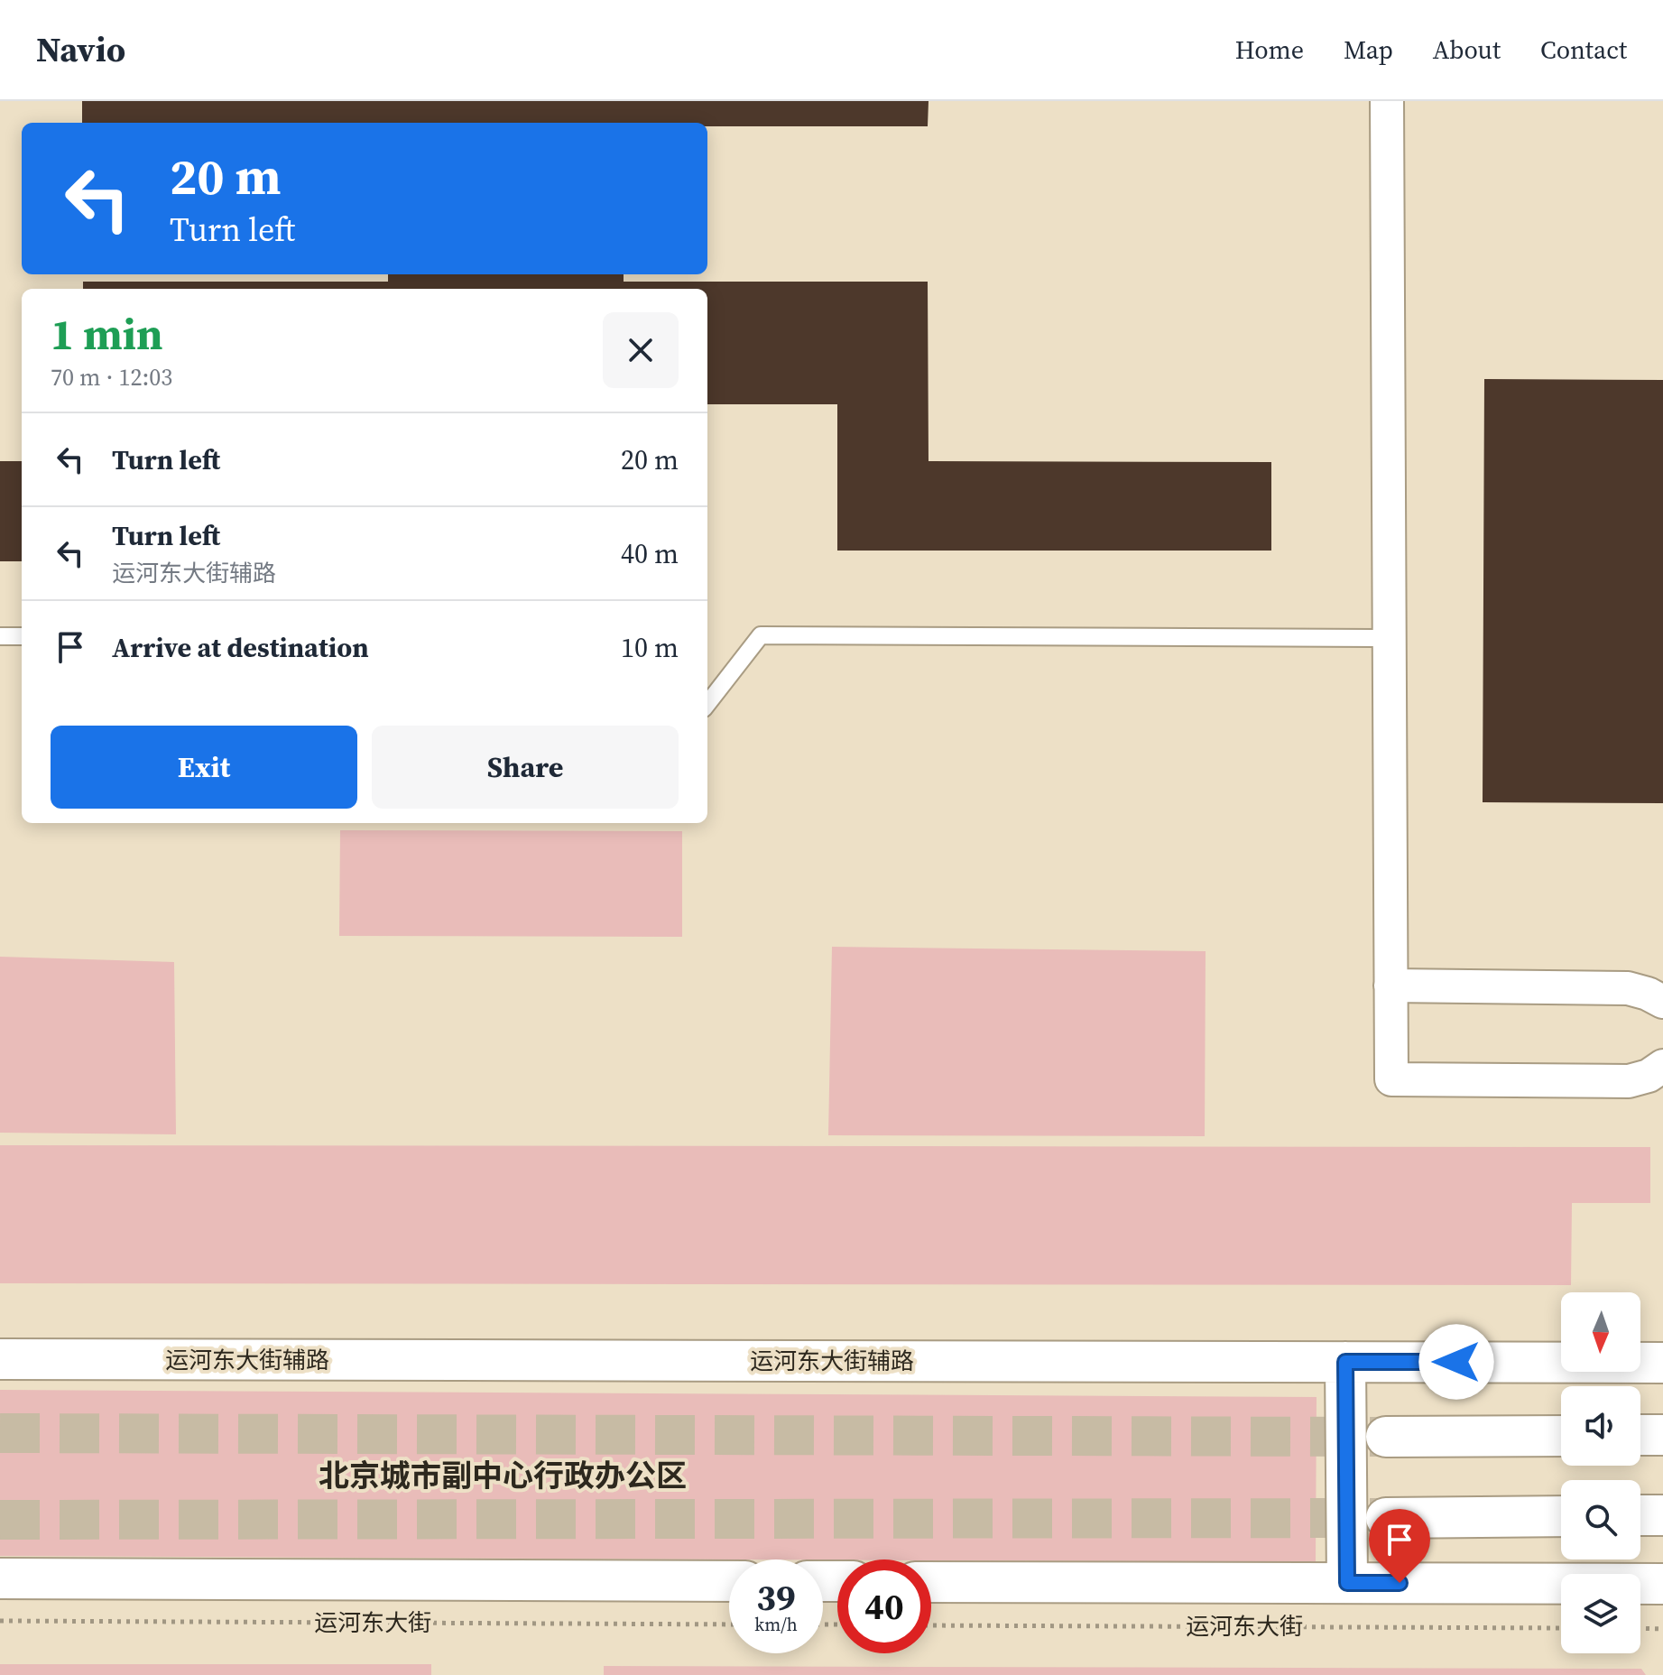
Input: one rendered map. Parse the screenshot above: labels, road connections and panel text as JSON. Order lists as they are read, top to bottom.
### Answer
{
  "streets": {
    "street": ["运河东大街辅路"],
    "path": ["运河东大街"]
  },
  "districts": ["北京城市副中心行政办公区"],
  "north": "bottom",
  "page": {
    "header": "Navio",
    "nav": [
      "Home",
      "Map",
      "About",
      "Contact"
    ],
    "turn": ["20 m", "Turn left"],
    "heading": ["1 min", "70 m · 12:03"],
    "list": [
      {
        "name": "Turn left",
        "value": "20 m"
      },
      {
        "name": "Turn left",
        "note": "运河东大街辅路",
        "value": "40 m"
      },
      {
        "name": "Arrive at destination",
        "value": "10 m"
      }
    ],
    "buttons": ["Exit", "Share"],
    "speed": "39 km/h",
    "limit": "40"
  }
}
